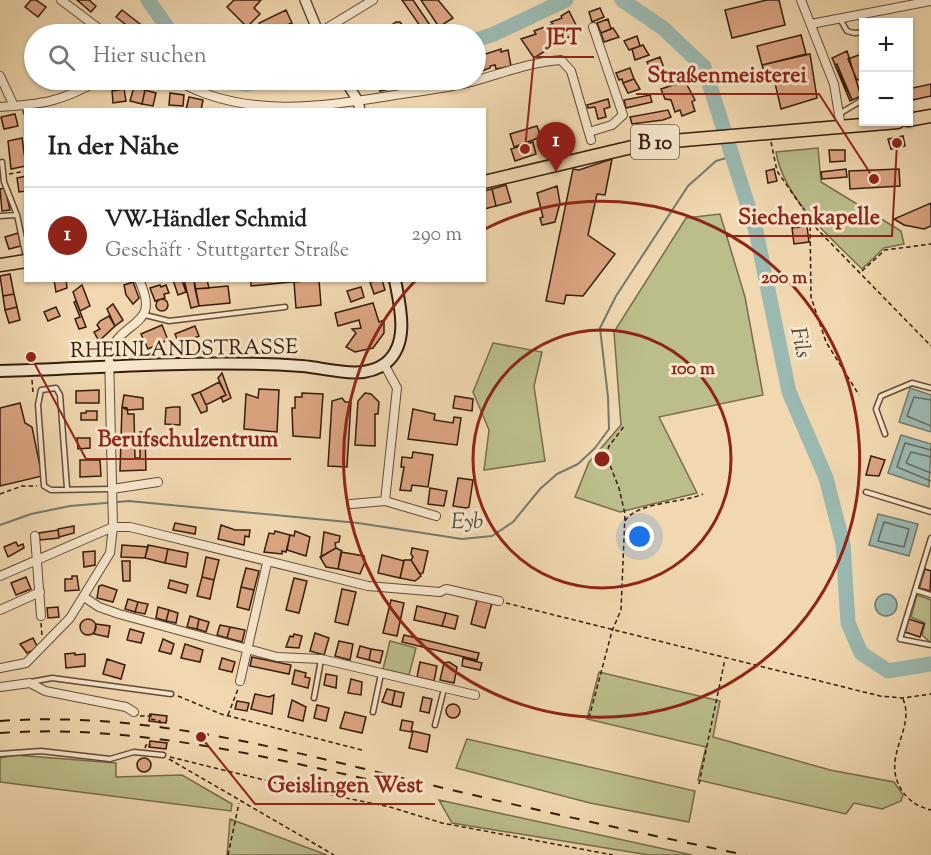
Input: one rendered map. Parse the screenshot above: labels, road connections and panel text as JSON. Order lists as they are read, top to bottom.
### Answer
{
  "streets": {
    "main road": ["B 10", "RHEINLANDSTRASSE"]
  },
  "water": ["Fils", "Eyb"],
  "places": [
    "Siechenkapelle",
    "JET",
    "Straßenmeisterei",
    "Berufschulzentrum",
    "Geislingen West"
  ],
  "page": {
    "map_buttons": ["+", "−"],
    "search": "Hier suchen",
    "heading": "In der Nähe",
    "pins": "1",
    "list": [
      {
        "mark": "1",
        "name": "VW-Händler Schmid",
        "note": "Geschäft · Stuttgarter Straße",
        "value": "290 m"
      }
    ]
  },
  "rings": ["200 m", "100 m"]
}
